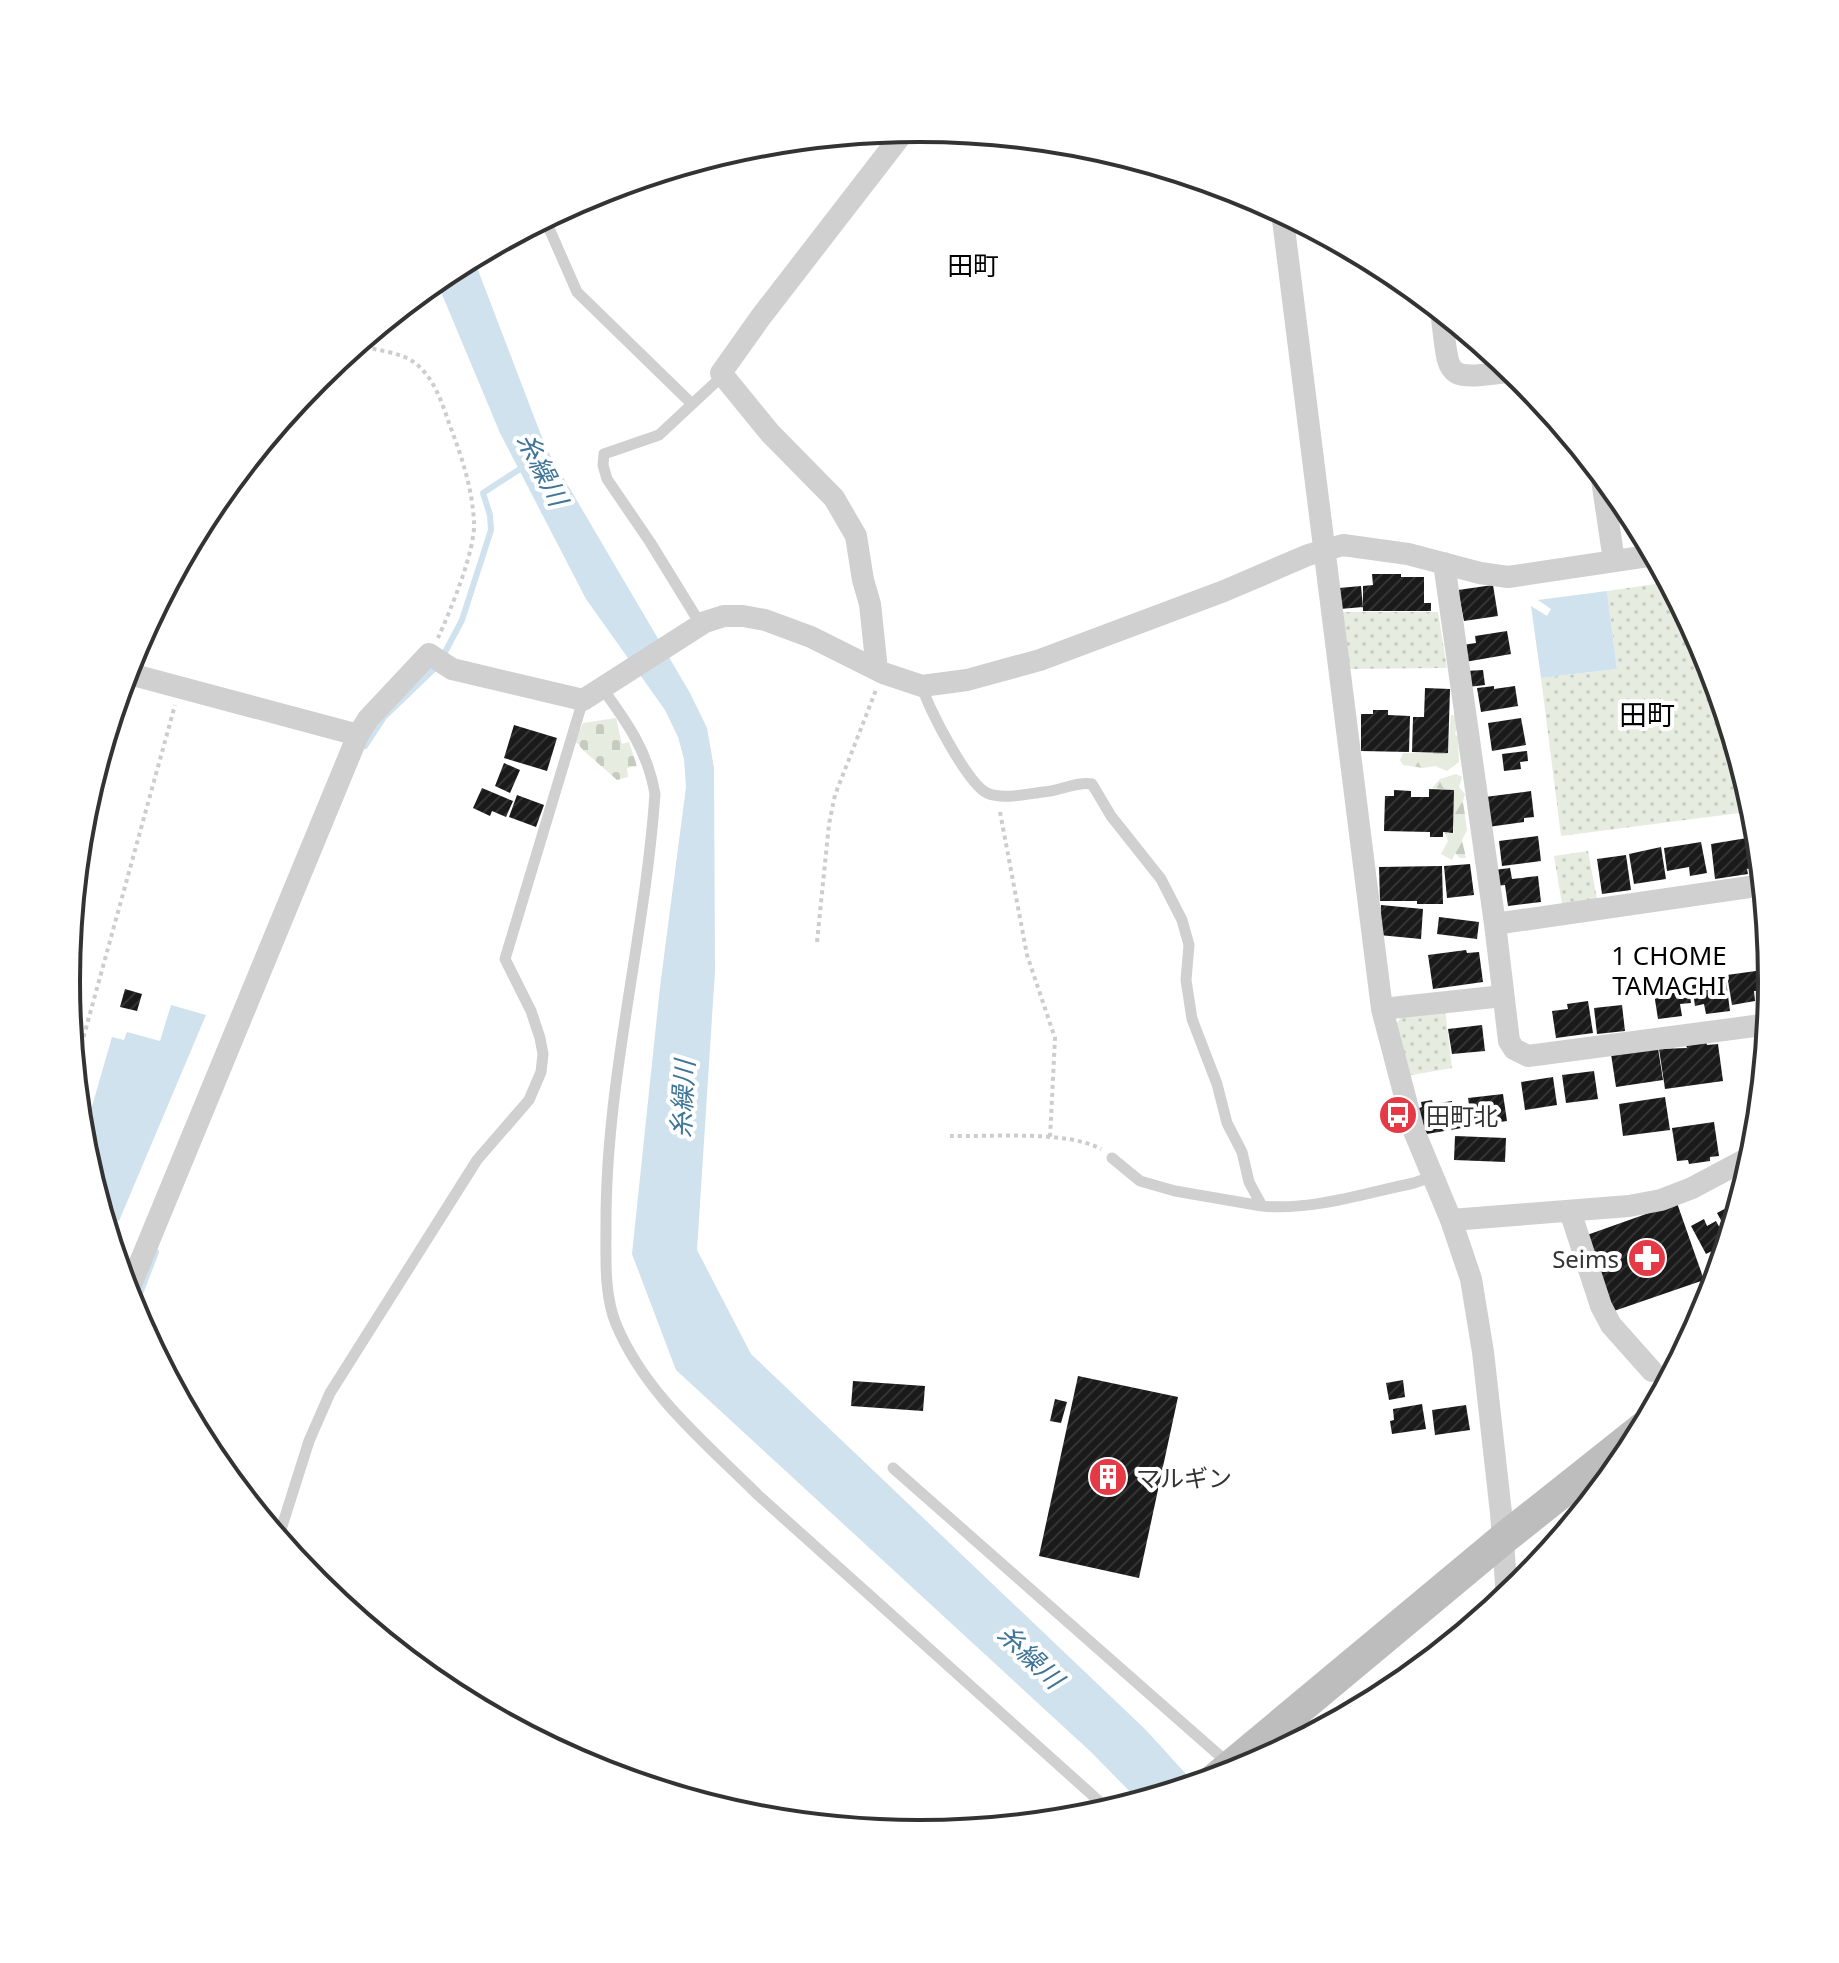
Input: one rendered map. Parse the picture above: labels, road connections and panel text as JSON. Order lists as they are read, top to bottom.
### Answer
{
  "districts": ["田町", "田町", "1 CHOME TAMACHI"],
  "water": ["糸繰川"],
  "places": {
    "bus stop": ["田町北"],
    "pharmacy": ["Seims"],
    "building": ["マルギン"]
  }
}
